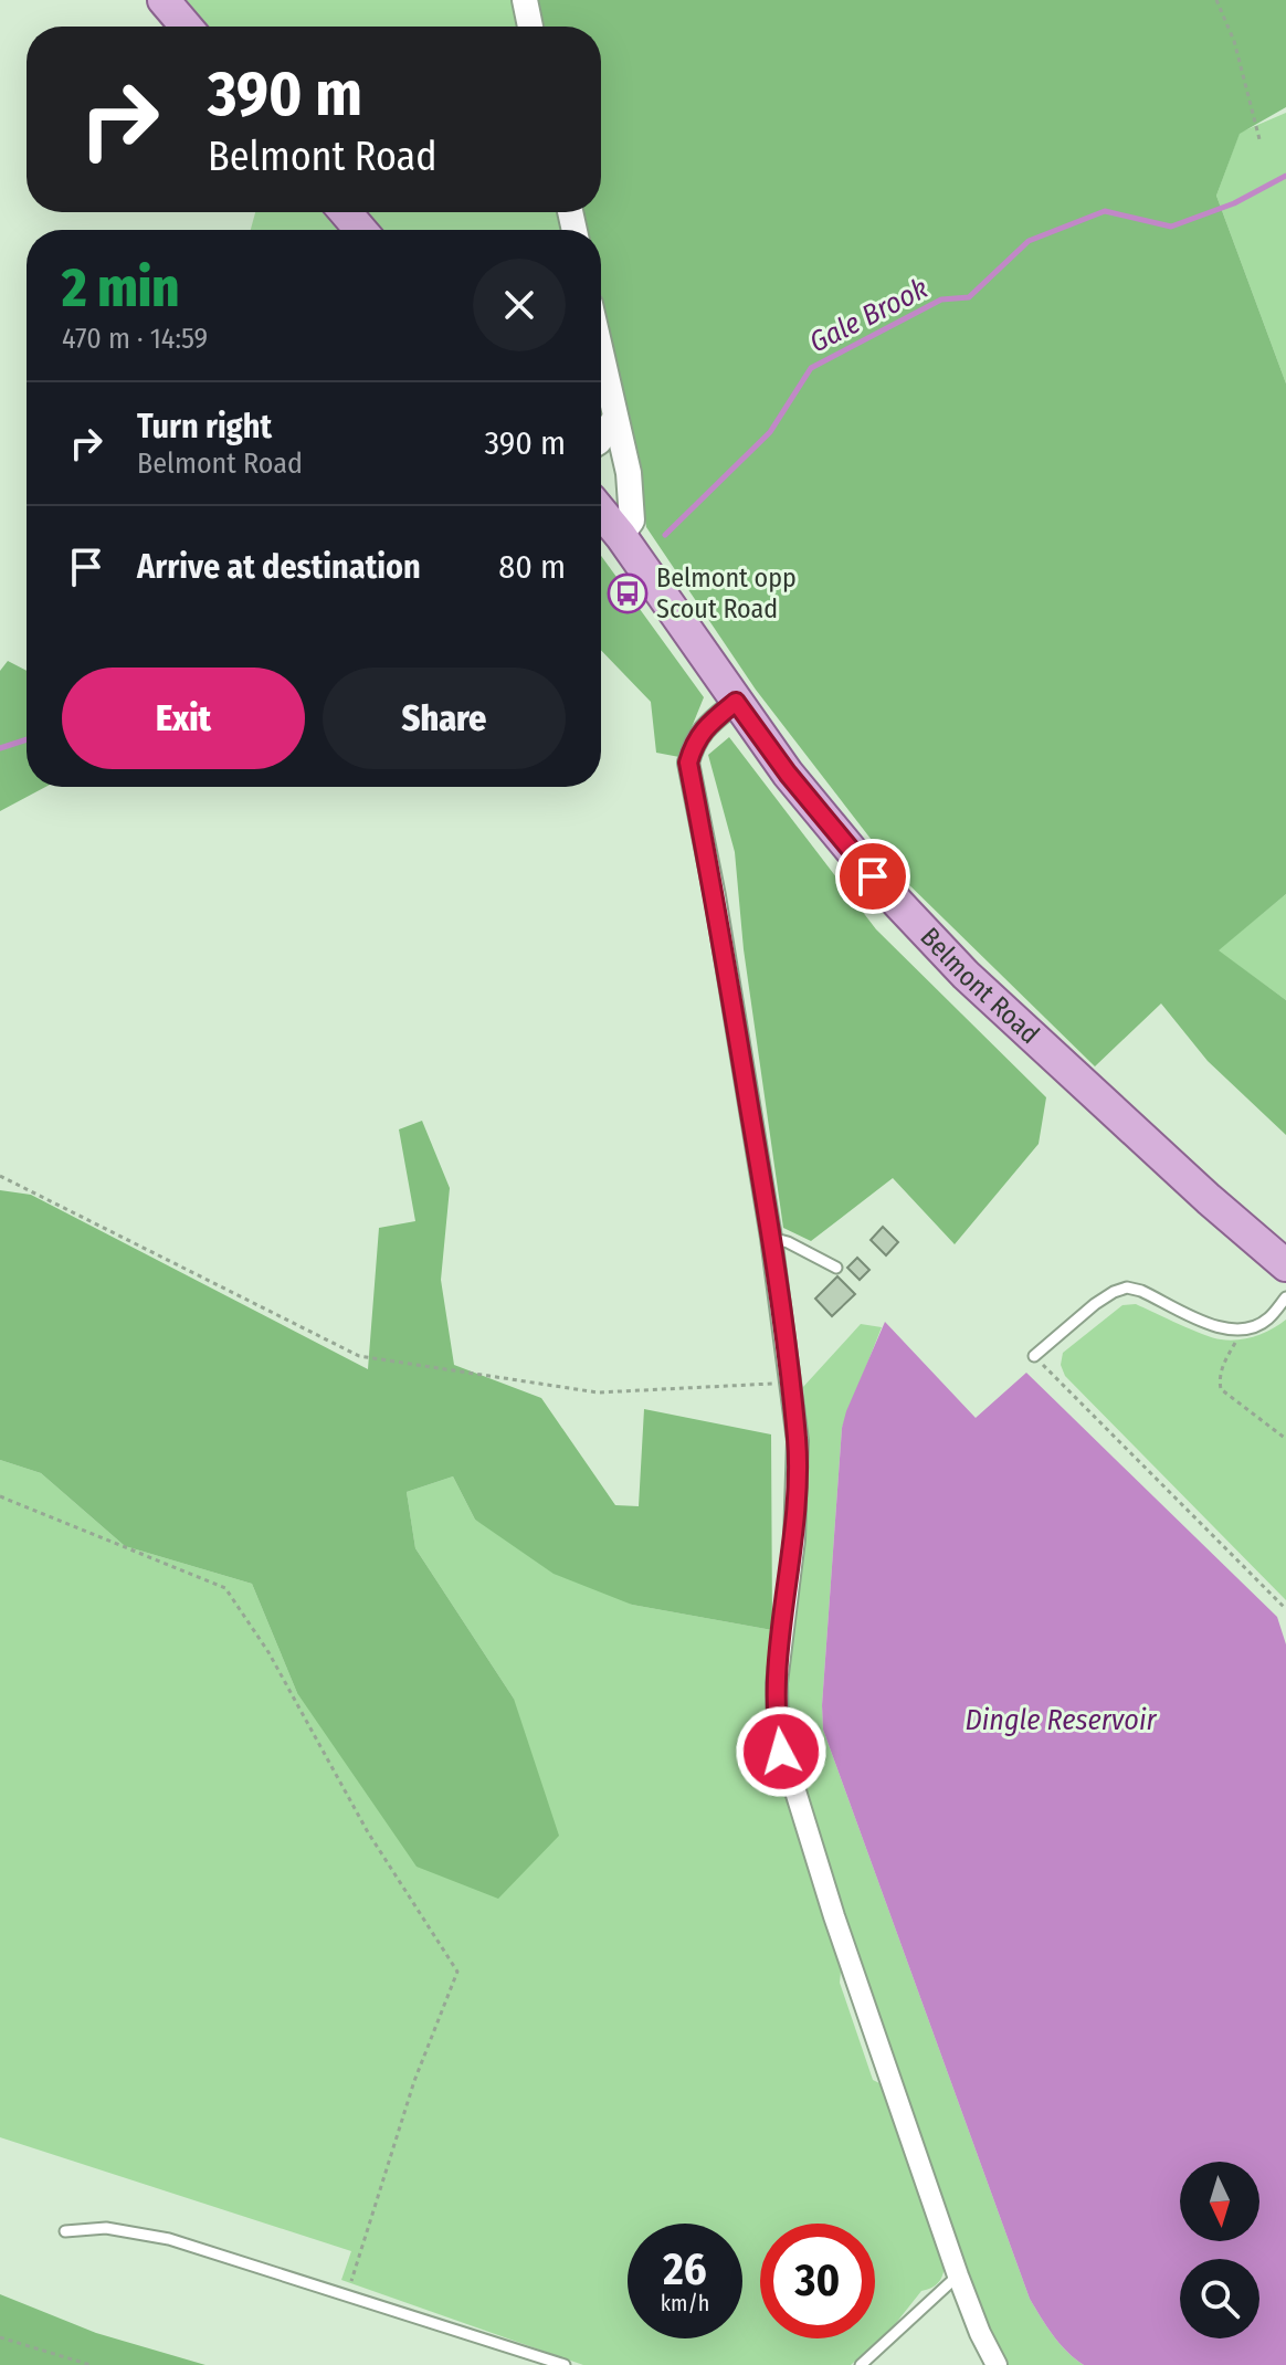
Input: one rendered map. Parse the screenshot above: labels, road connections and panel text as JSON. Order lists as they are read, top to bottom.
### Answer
{
  "streets": {
    "main road": ["Belmont Road"]
  },
  "water": ["Gale Brook", "Dingle Reservoir"],
  "places": {
    "bus stop": ["Belmont opp Scout Road"]
  },
  "north": "bottom",
  "page": {
    "turn": ["390 m", "Belmont Road"],
    "heading": ["2 min", "470 m · 14:59"],
    "list": [
      {
        "name": "Turn right",
        "note": "Belmont Road",
        "value": "390 m"
      },
      {
        "name": "Arrive at destination",
        "value": "80 m"
      }
    ],
    "buttons": ["Exit", "Share"],
    "speed": "26 km/h",
    "limit": "30"
  }
}
